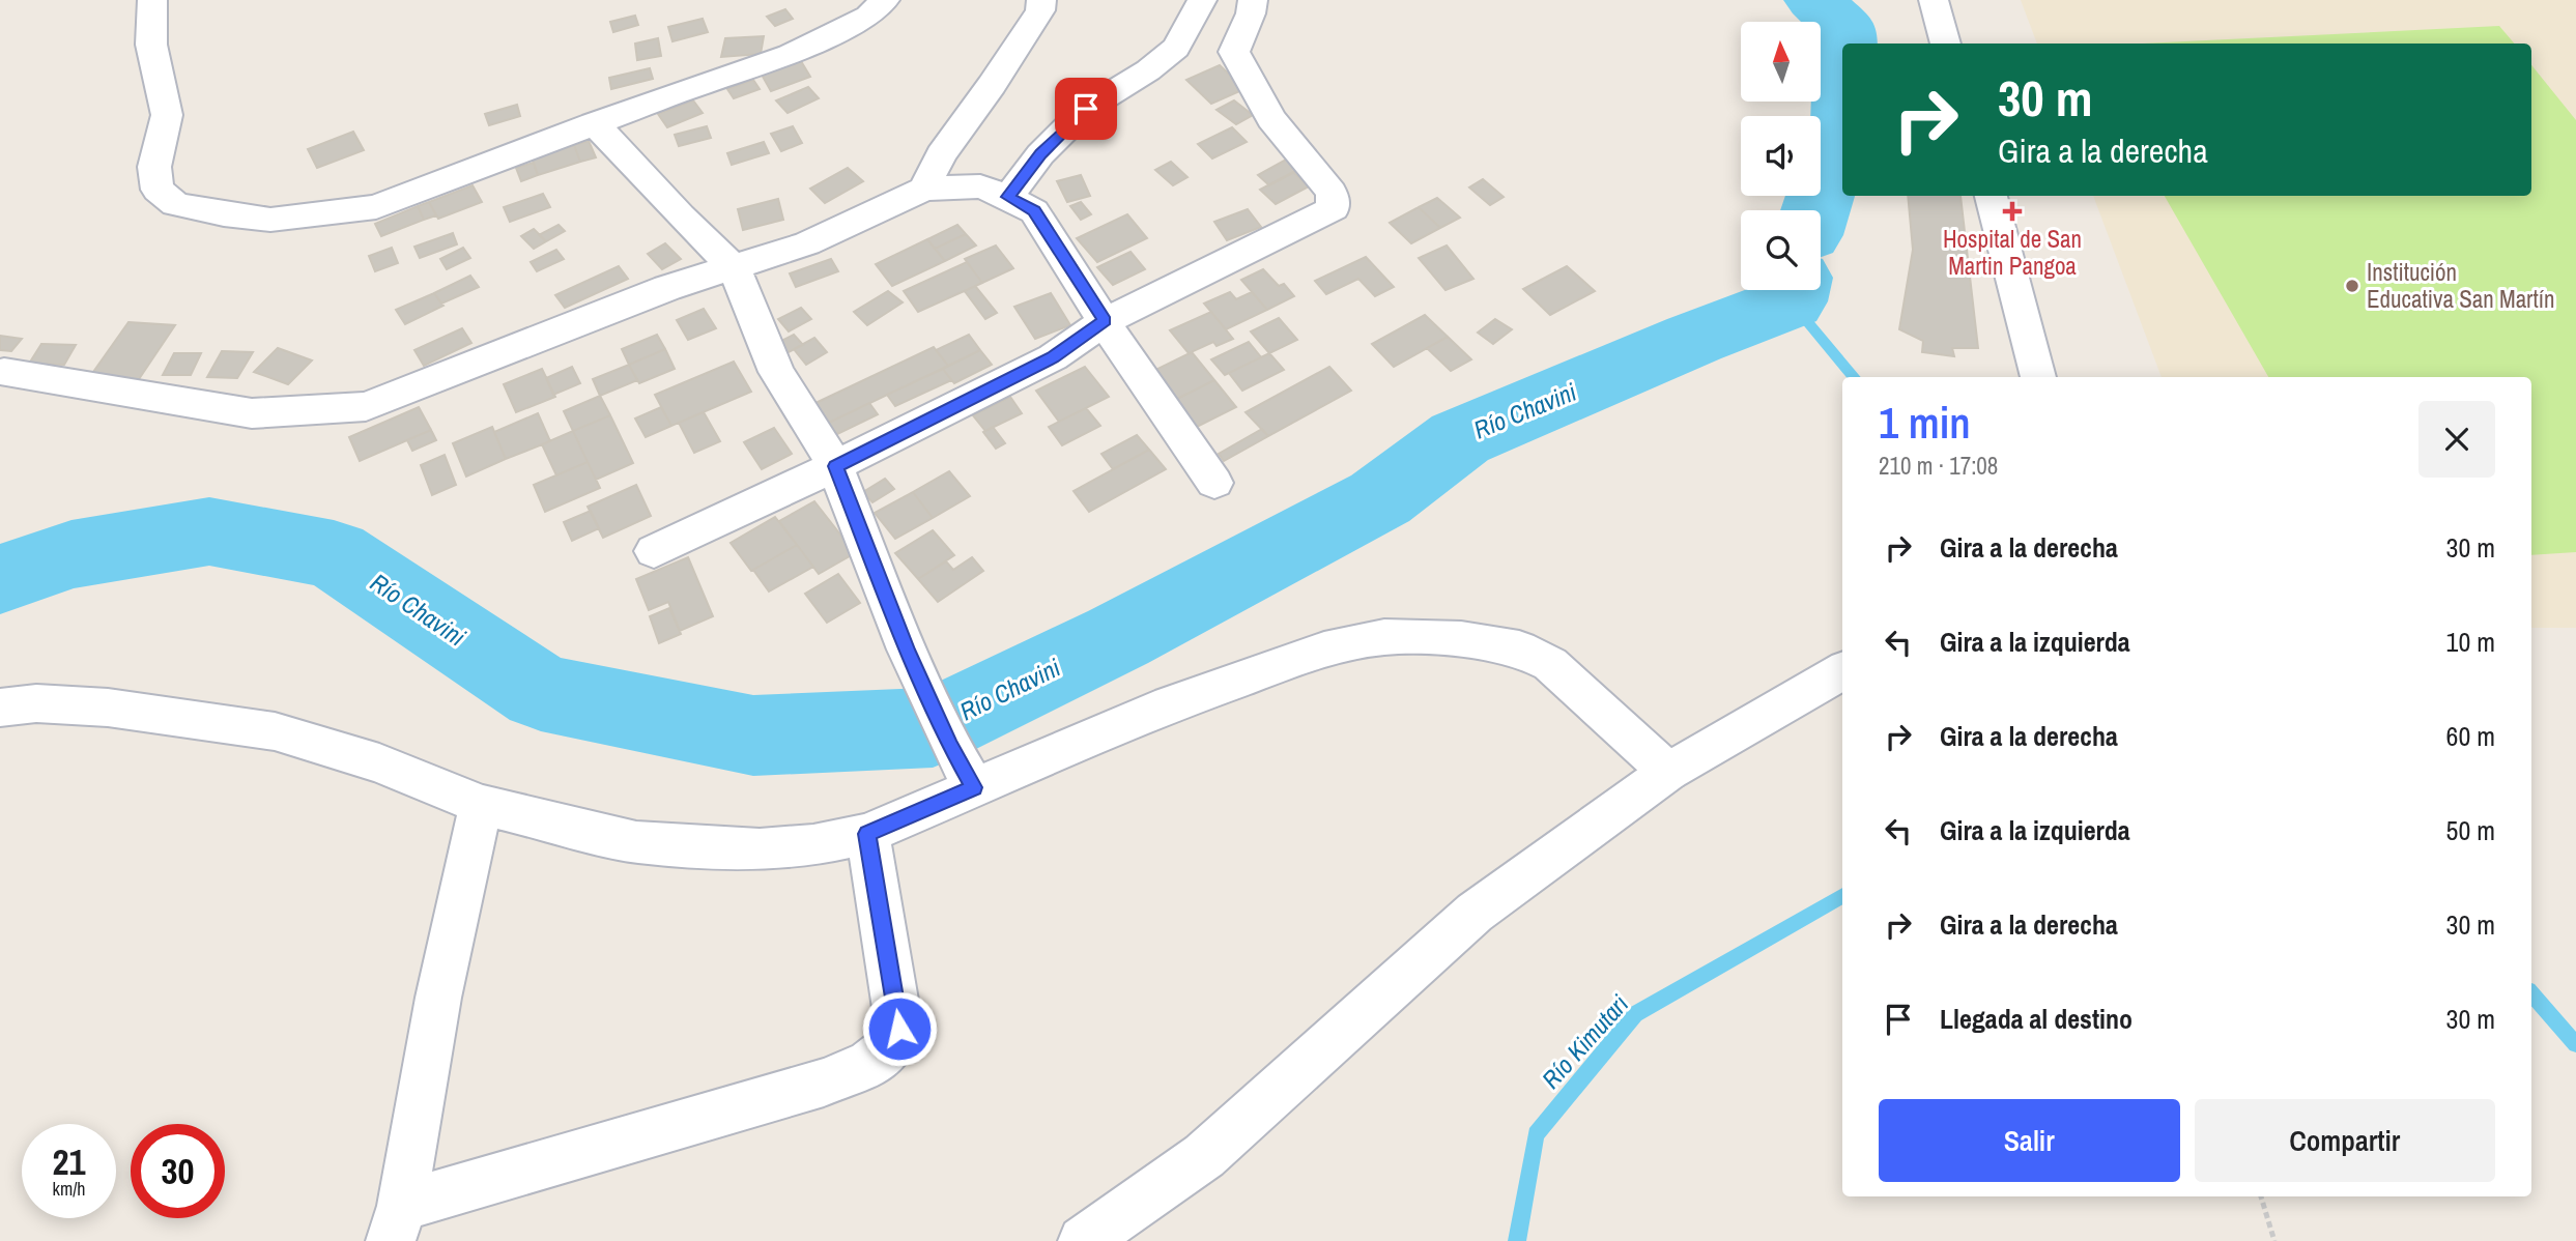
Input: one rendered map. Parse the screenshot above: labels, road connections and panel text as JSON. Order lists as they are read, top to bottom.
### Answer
{
  "water": ["Río Chavini", "Río Kimutari"],
  "places": {
    "health": ["Hospital de San Martin Pangoa"],
    "other": ["Institución Educativa San Martín"]
  },
  "north": "top",
  "page": {
    "turn": ["30 m", "Gira a la derecha"],
    "heading": ["1 min", "210 m · 17:08"],
    "list": [
      {
        "name": "Gira a la derecha",
        "value": "30 m"
      },
      {
        "name": "Gira a la izquierda",
        "value": "10 m"
      },
      {
        "name": "Gira a la derecha",
        "value": "60 m"
      },
      {
        "name": "Gira a la izquierda",
        "value": "50 m"
      },
      {
        "name": "Gira a la derecha",
        "value": "30 m"
      },
      {
        "name": "Llegada al destino",
        "value": "30 m"
      }
    ],
    "buttons": ["Salir", "Compartir"],
    "speed": "21 km/h",
    "limit": "30"
  }
}
